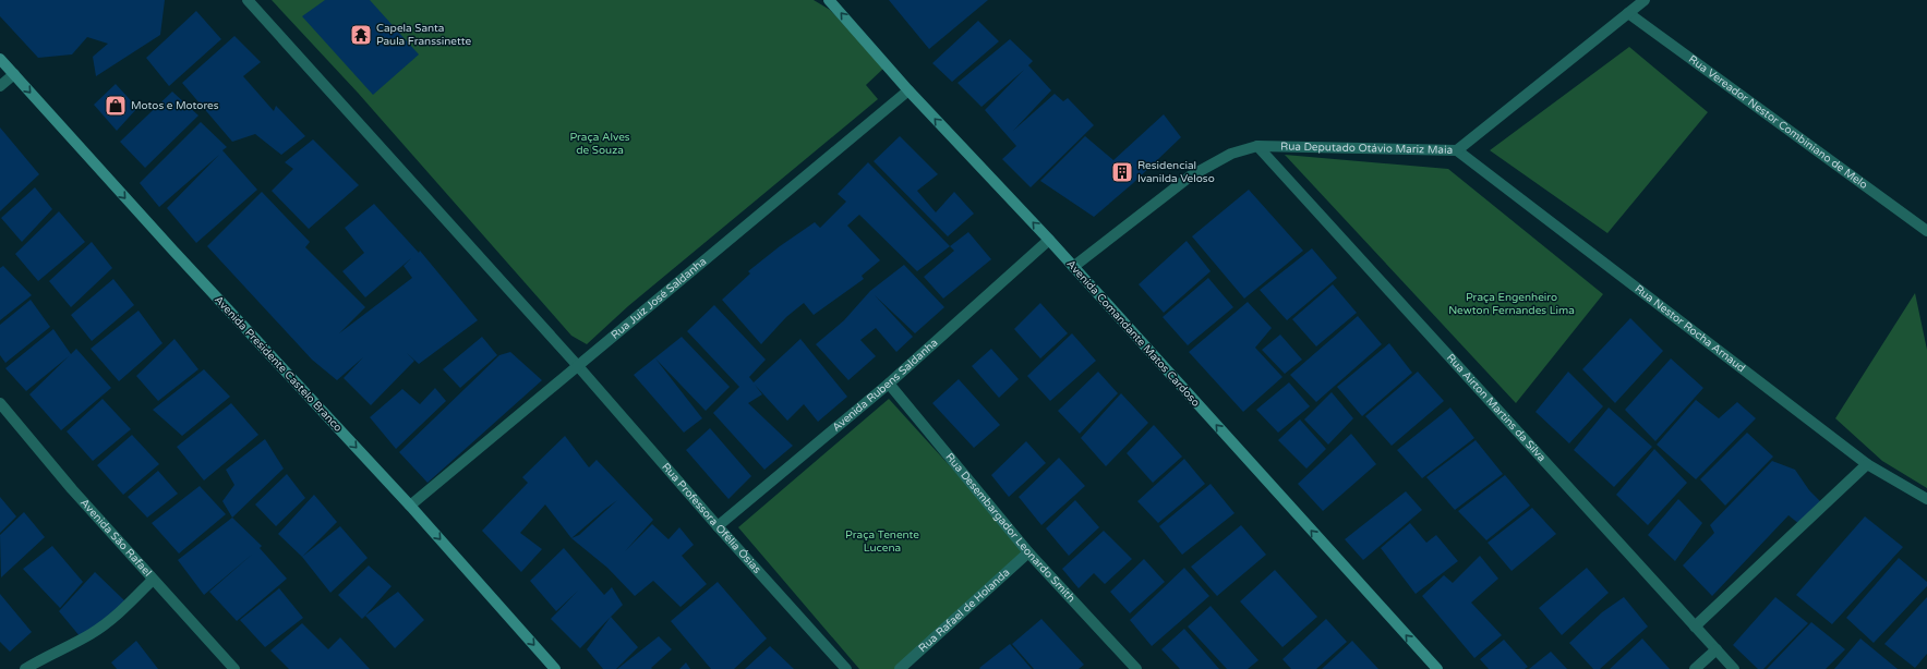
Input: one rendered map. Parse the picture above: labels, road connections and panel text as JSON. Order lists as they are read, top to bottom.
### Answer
{
  "streets": {
    "main road": ["Avenida Comandante Matos Cardoso", "Avenida Presidente Castelo Branco"],
    "street": [
      "Rua Vereador Nestor Combiniano de Melo",
      "Rua Deputado Otávio Mariz Maia",
      "Rua Juiz José Saldanha",
      "Rua Nestor Rocha Arnaud",
      "Avenida Rubens Saldanha",
      "Rua Airton Martins da Silva",
      "Rua Professora Ofélia Ósias",
      "Rua Desembargador Leonardo Smith",
      "Avenida São Rafael",
      "Rua Rafael de Holanda"
    ]
  },
  "crossings": [
    ["Rua Vereador Nestor Combiniano de Melo", "Rua Deputado Otávio Mariz Maia"],
    ["Rua Deputado Otávio Mariz Maia", "Rua Nestor Rocha Arnaud"],
    ["Rua Deputado Otávio Mariz Maia", "Avenida Comandante Matos Cardoso"],
    ["Rua Deputado Otávio Mariz Maia", "Rua Airton Martins da Silva"],
    ["Rua Juiz José Saldanha", "Avenida Comandante Matos Cardoso"],
    ["Rua Juiz José Saldanha", "Avenida Presidente Castelo Branco"],
    ["Rua Juiz José Saldanha", "Rua Professora Ofélia Ósias"],
    ["Avenida Comandante Matos Cardoso", "Avenida Rubens Saldanha"],
    ["Avenida Rubens Saldanha", "Rua Professora Ofélia Ósias"],
    ["Avenida Rubens Saldanha", "Rua Desembargador Leonardo Smith"],
    ["Rua Desembargador Leonardo Smith", "Rua Rafael de Holanda"]
  ],
  "one_way": ["Avenida Comandante Matos Cardoso", "Avenida Presidente Castelo Branco"],
  "parks": ["Praça Alves de Souza", "Praça Engenheiro Newton Fernandes Lima", "Praça Tenente Lucena"],
  "places": {
    "temple": ["Capela Santa Paula Franssinette"],
    "shop": ["Motos e Motores"],
    "building": ["Residencial Ivanilda Veloso"]
  }
}
